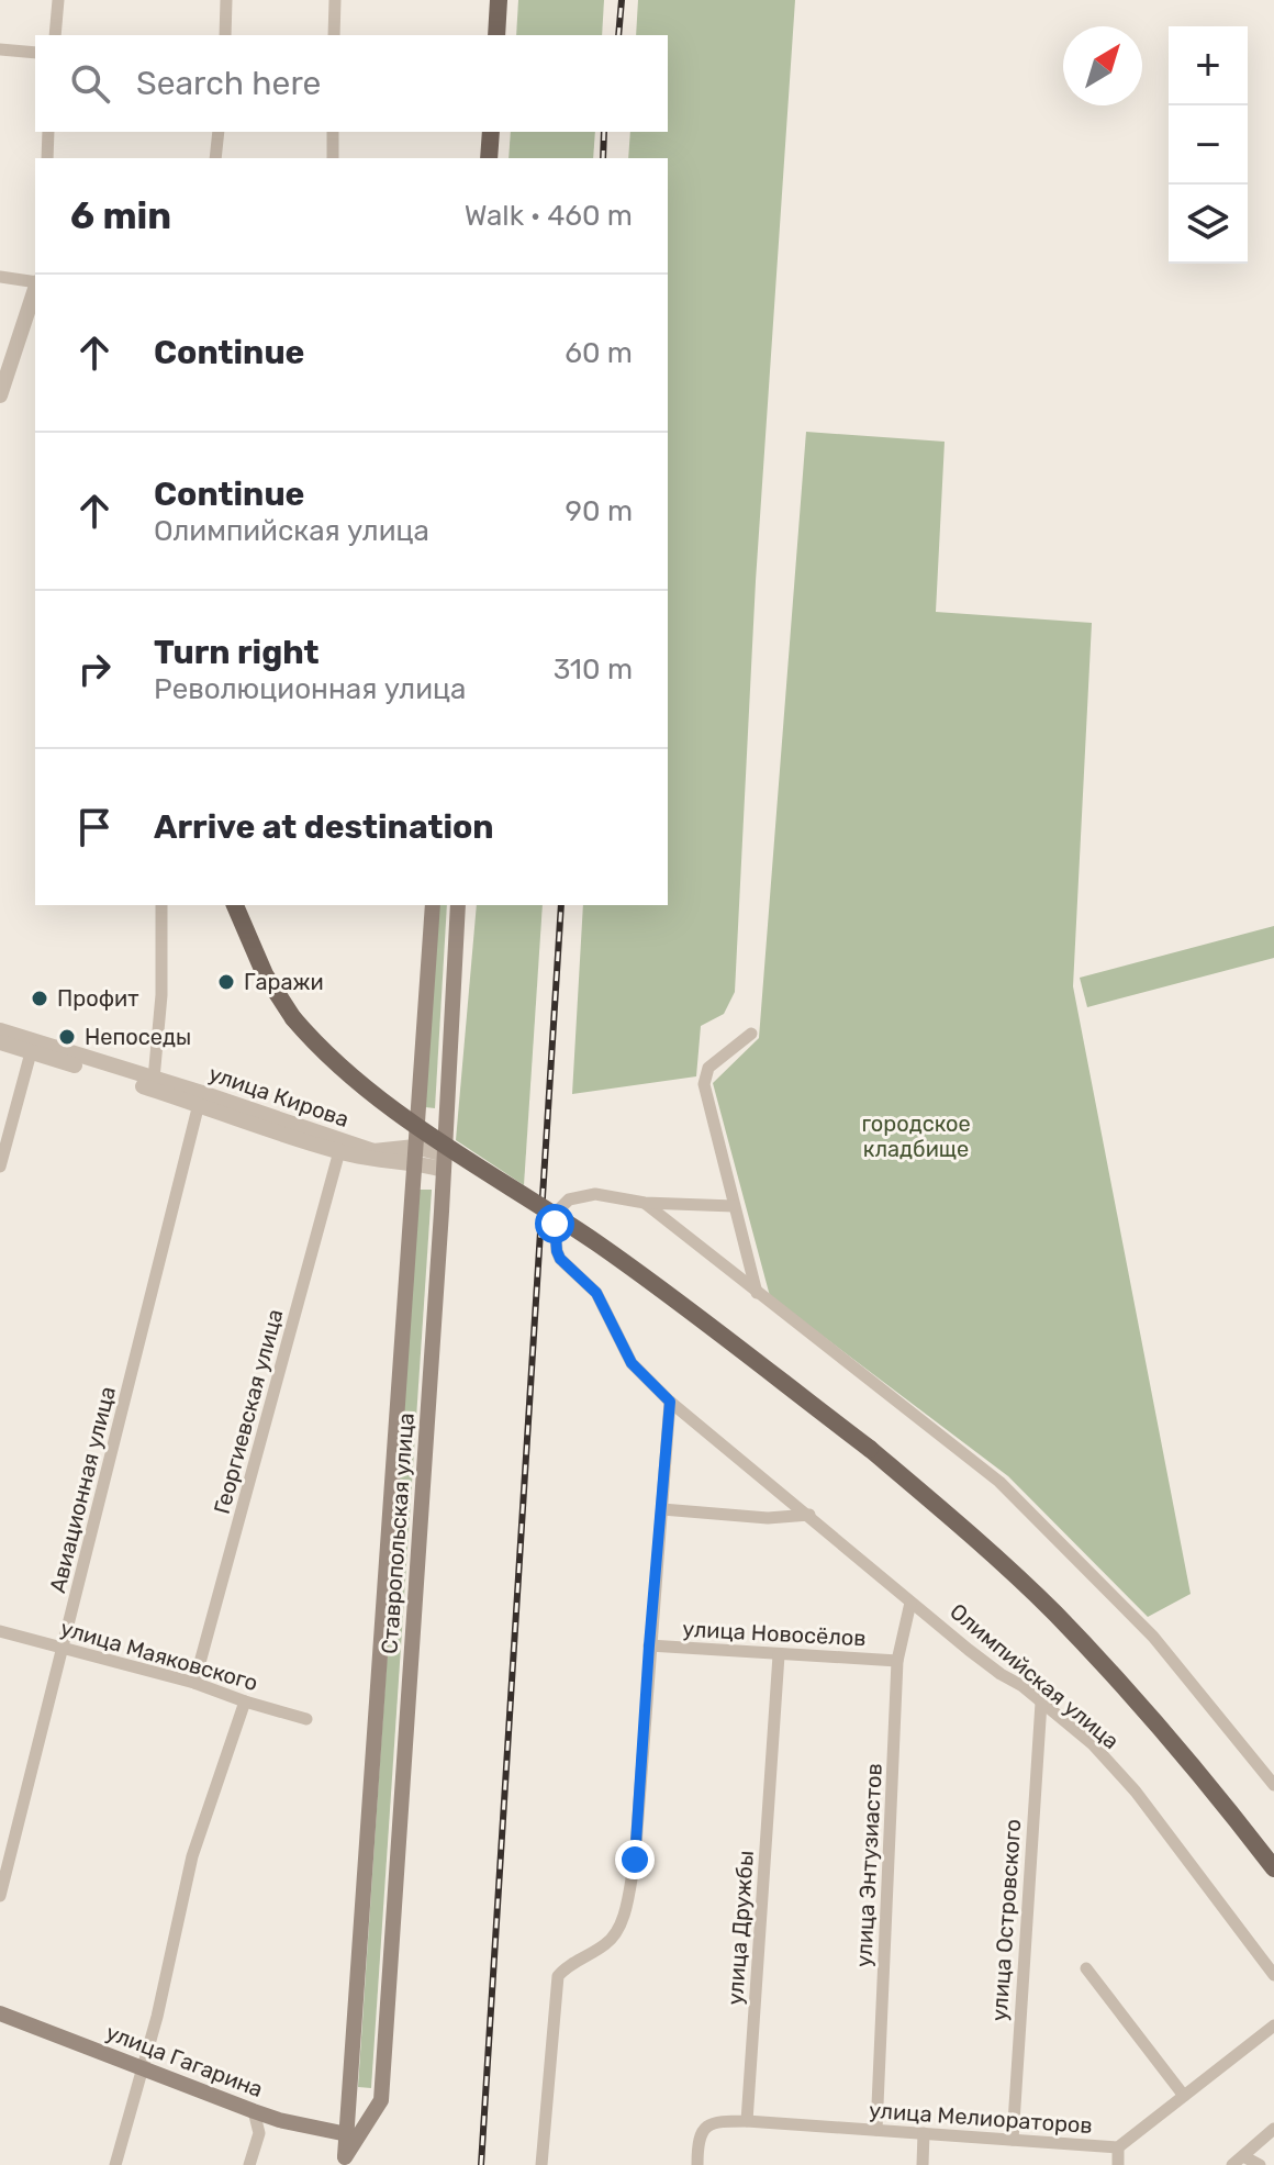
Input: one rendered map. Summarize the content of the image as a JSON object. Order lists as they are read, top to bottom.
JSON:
{
  "streets": {
    "main road": ["Ставропольская улица", "улица Гагарина"],
    "street": [
      "улица Кирова",
      "Георгиевская улица",
      "Авиационная улица",
      "улица Новосёлов",
      "улица Маяковского",
      "Олимпийская улица",
      "улица Энтузиастов",
      "улица Островского",
      "улица Дружбы",
      "улица Мелиораторов"
    ]
  },
  "crossings": [
    ["улица Кирова", "Георгиевская улица"],
    ["улица Кирова", "Авиационная улица"],
    ["улица Кирова", "Ставропольская улица"],
    ["Георгиевская улица", "улица Маяковского"],
    ["Авиационная улица", "улица Маяковского"],
    ["Ставропольская улица", "улица Гагарина"],
    ["улица Новосёлов", "улица Энтузиастов"],
    ["улица Новосёлов", "улица Дружбы"],
    ["Олимпийская улица", "улица Энтузиастов"],
    ["Олимпийская улица", "улица Островского"],
    ["улица Энтузиастов", "улица Мелиораторов"],
    ["улица Островского", "улица Мелиораторов"],
    ["улица Дружбы", "улица Мелиораторов"]
  ],
  "parks": ["городское кладбище"],
  "places": ["Гаражи", "Профит", "Непоседы"],
  "north": "top right",
  "page": {
    "map_buttons": ["+", "−"],
    "search": "Search here",
    "heading": ["6 min", "Walk · 460 m"],
    "list": [
      ["Continue", "60 m"],
      ["Continue", "Олимпийская улица", "90 m"],
      ["Turn right", "Революционная улица", "310 m"],
      "Arrive at destination"
    ]
  }
}
